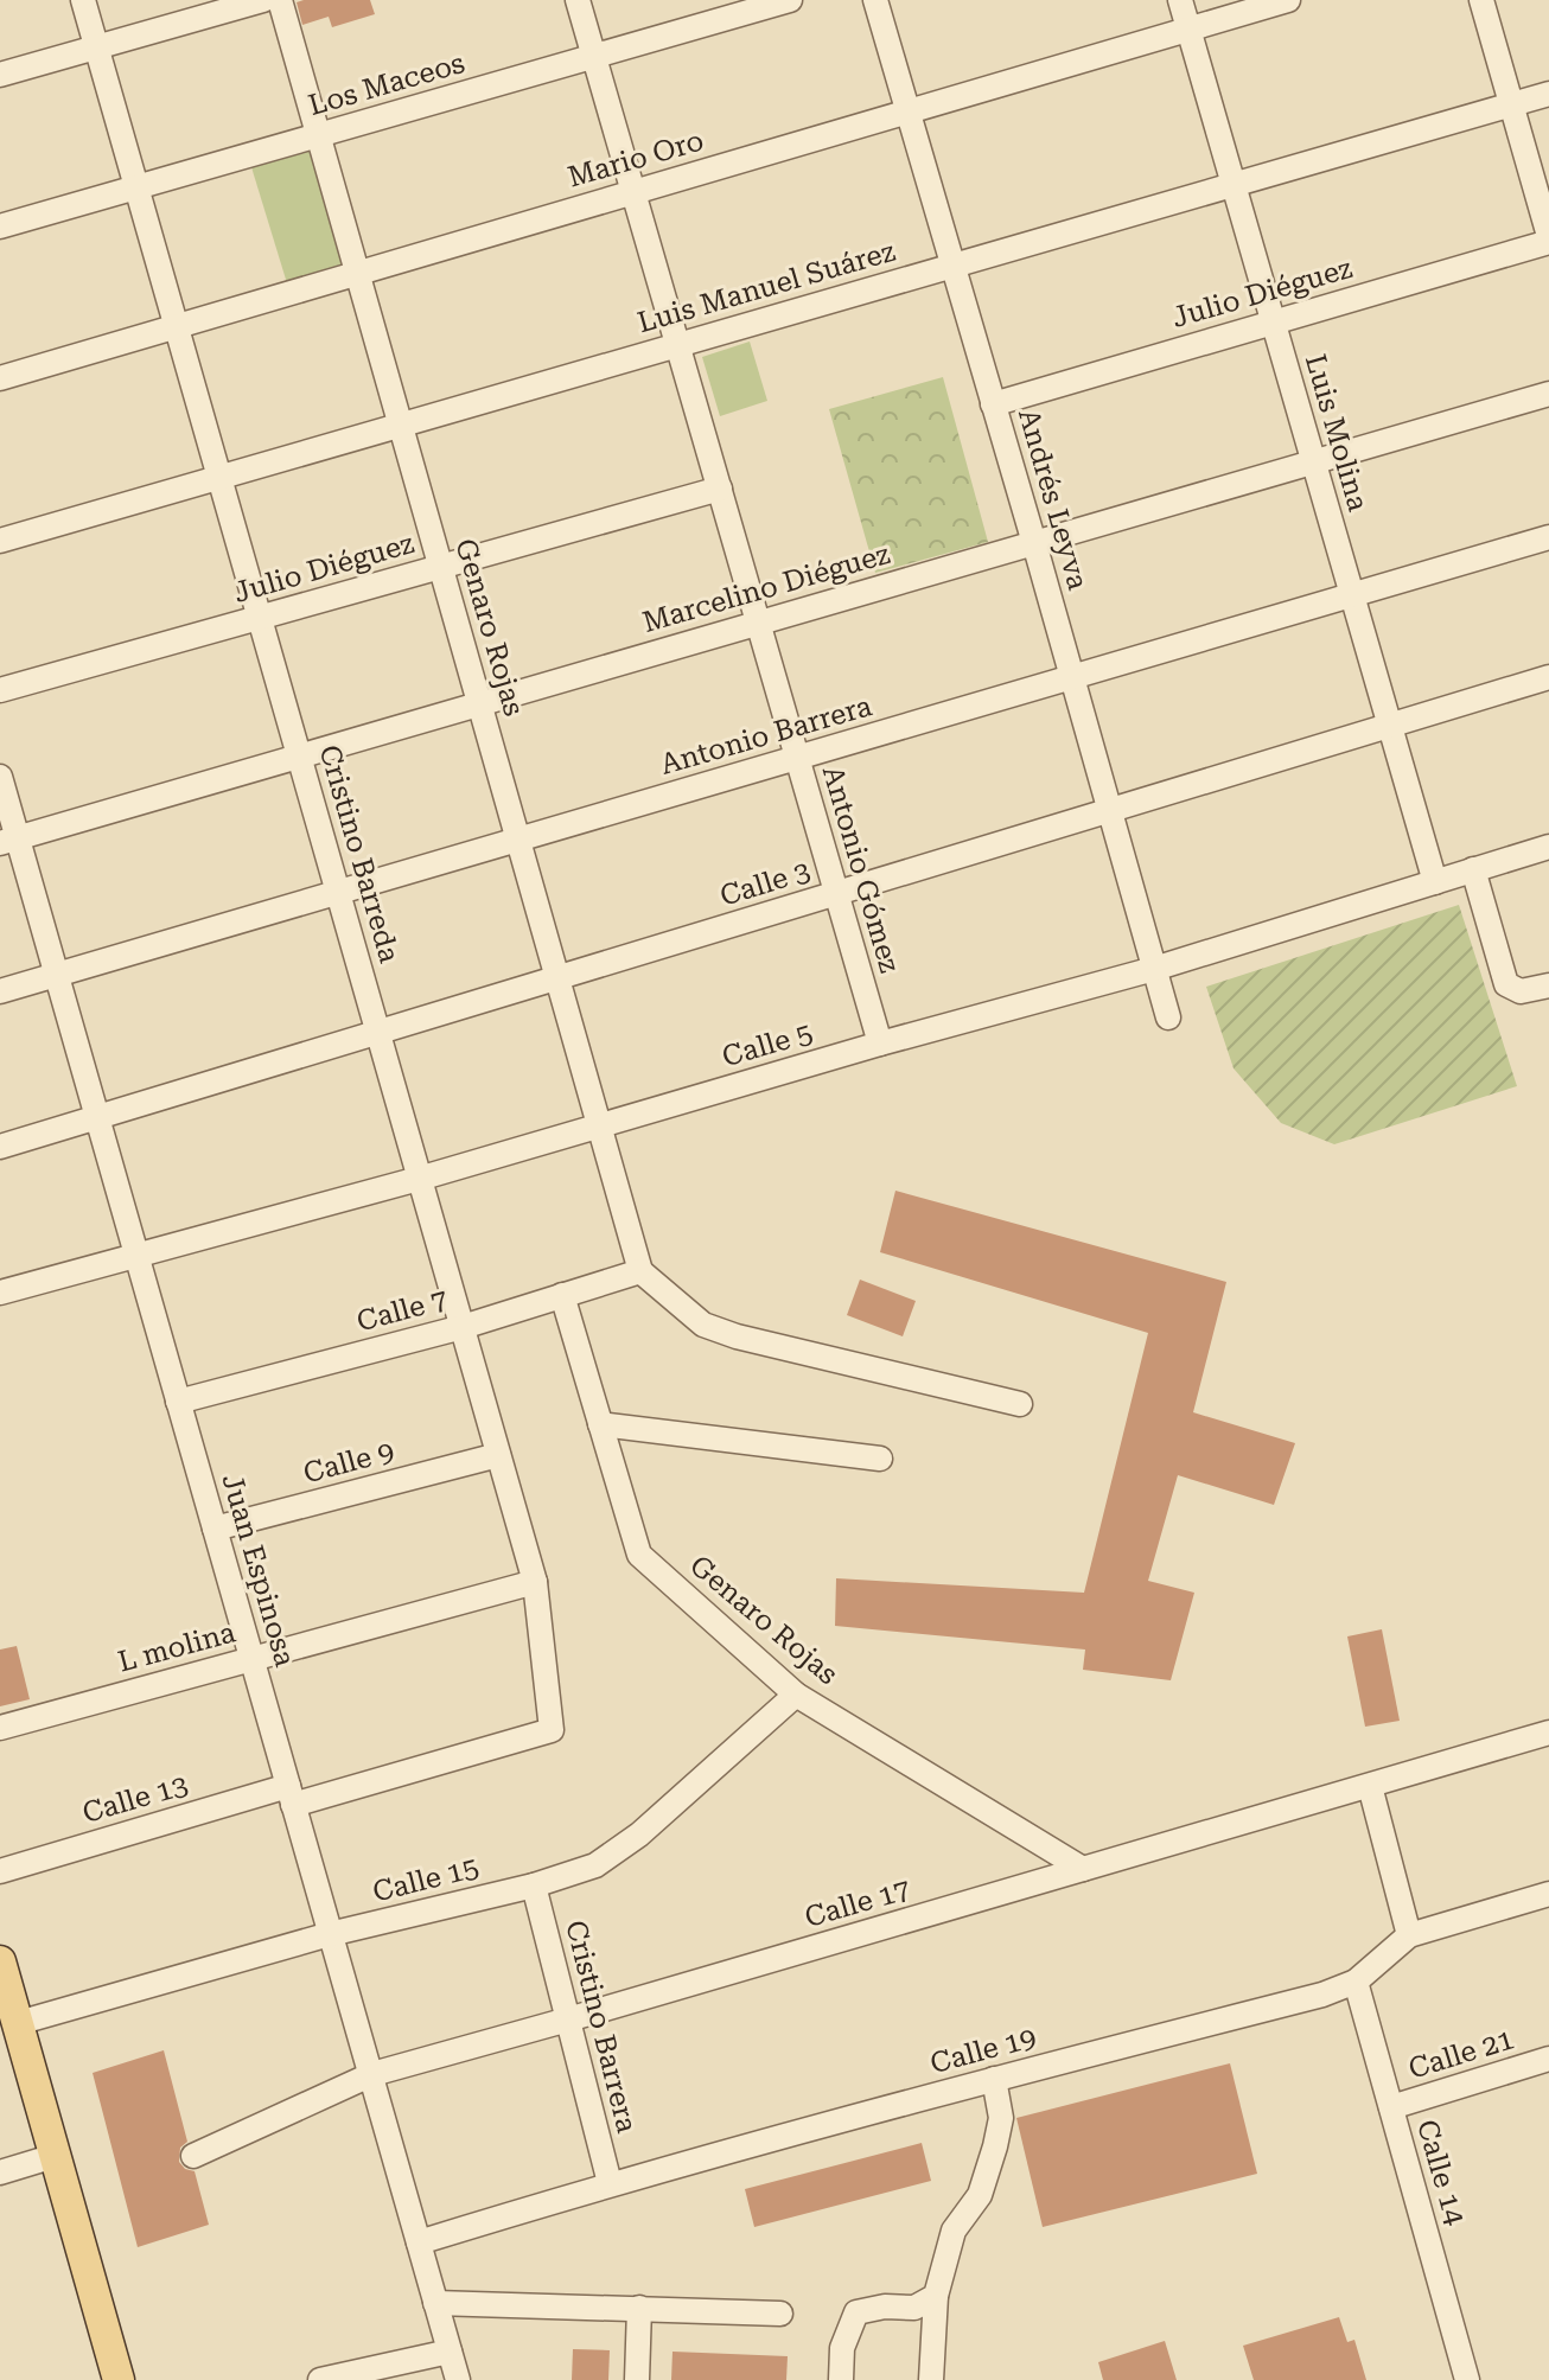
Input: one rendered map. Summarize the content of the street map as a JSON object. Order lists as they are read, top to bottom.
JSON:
{
  "streets": {
    "street": [
      "Los Maceos",
      "Mario Oro",
      "Luis Manuel Suárez",
      "Julio Diéguez",
      "Luis Molina",
      "Andrés Leyva",
      "Marcelino Diéguez",
      "Genaro Rojas",
      "Antonio Barrera",
      "Cristino Barreda",
      "Antonio Gómez",
      "Calle 3",
      "Calle 5",
      "Calle 7",
      "Calle 9",
      "Juan Espinosa",
      "L molina",
      "Calle 13",
      "Calle 15",
      "Calle 17",
      "Cristino Barrera",
      "Calle 19",
      "Calle 21",
      "Calle 14"
    ]
  },
  "crossings": [
    ["Los Maceos", "Genaro Rojas"],
    ["Los Maceos", "Cristino Barreda"],
    ["Los Maceos", "Antonio Gómez"],
    ["Mario Oro", "Luis Molina"],
    ["Mario Oro", "Andrés Leyva"],
    ["Mario Oro", "Genaro Rojas"],
    ["Mario Oro", "Cristino Barreda"],
    ["Mario Oro", "Antonio Gómez"],
    ["Luis Manuel Suárez", "Luis Molina"],
    ["Luis Manuel Suárez", "Andrés Leyva"],
    ["Luis Manuel Suárez", "Genaro Rojas"],
    ["Luis Manuel Suárez", "Cristino Barreda"],
    ["Luis Manuel Suárez", "Antonio Gómez"],
    ["Julio Diéguez", "Luis Molina"],
    ["Julio Diéguez", "Andrés Leyva"],
    ["Julio Diéguez", "Genaro Rojas"],
    ["Julio Diéguez", "Cristino Barreda"],
    ["Julio Diéguez", "Antonio Gómez"],
    ["Luis Molina", "Marcelino Diéguez"],
    ["Luis Molina", "Antonio Barrera"],
    ["Luis Molina", "Calle 3"],
    ["Luis Molina", "Calle 5"],
    ["Andrés Leyva", "Marcelino Diéguez"],
    ["Andrés Leyva", "Antonio Barrera"],
    ["Andrés Leyva", "Calle 3"],
    ["Andrés Leyva", "Calle 5"],
    ["Marcelino Diéguez", "Genaro Rojas"],
    ["Marcelino Diéguez", "Cristino Barreda"],
    ["Marcelino Diéguez", "Antonio Gómez"],
    ["Marcelino Diéguez", "Juan Espinosa"],
    ["Genaro Rojas", "Antonio Barrera"],
    ["Genaro Rojas", "Calle 3"],
    ["Genaro Rojas", "Calle 5"],
    ["Genaro Rojas", "Calle 7"],
    ["Genaro Rojas", "Calle 15"],
    ["Genaro Rojas", "Calle 17"],
    ["Antonio Barrera", "Cristino Barreda"],
    ["Antonio Barrera", "Antonio Gómez"],
    ["Antonio Barrera", "Juan Espinosa"],
    ["Cristino Barreda", "Calle 3"],
    ["Cristino Barreda", "Calle 5"],
    ["Cristino Barreda", "Calle 7"],
    ["Cristino Barreda", "Calle 9"],
    ["Cristino Barreda", "L molina"],
    ["Cristino Barreda", "Calle 13"],
    ["Antonio Gómez", "Calle 3"],
    ["Antonio Gómez", "Calle 5"],
    ["Calle 3", "Juan Espinosa"],
    ["Calle 5", "Juan Espinosa"],
    ["Calle 7", "Juan Espinosa"],
    ["Calle 9", "Juan Espinosa"],
    ["Juan Espinosa", "L molina"],
    ["Juan Espinosa", "Calle 13"],
    ["Juan Espinosa", "Calle 15"],
    ["Juan Espinosa", "Calle 17"],
    ["Juan Espinosa", "Calle 19"],
    ["Calle 15", "Cristino Barrera"],
    ["Calle 17", "Cristino Barrera"],
    ["Cristino Barrera", "Calle 19"],
    ["Calle 19", "Calle 14"],
    ["Calle 21", "Calle 14"]
  ]
}
